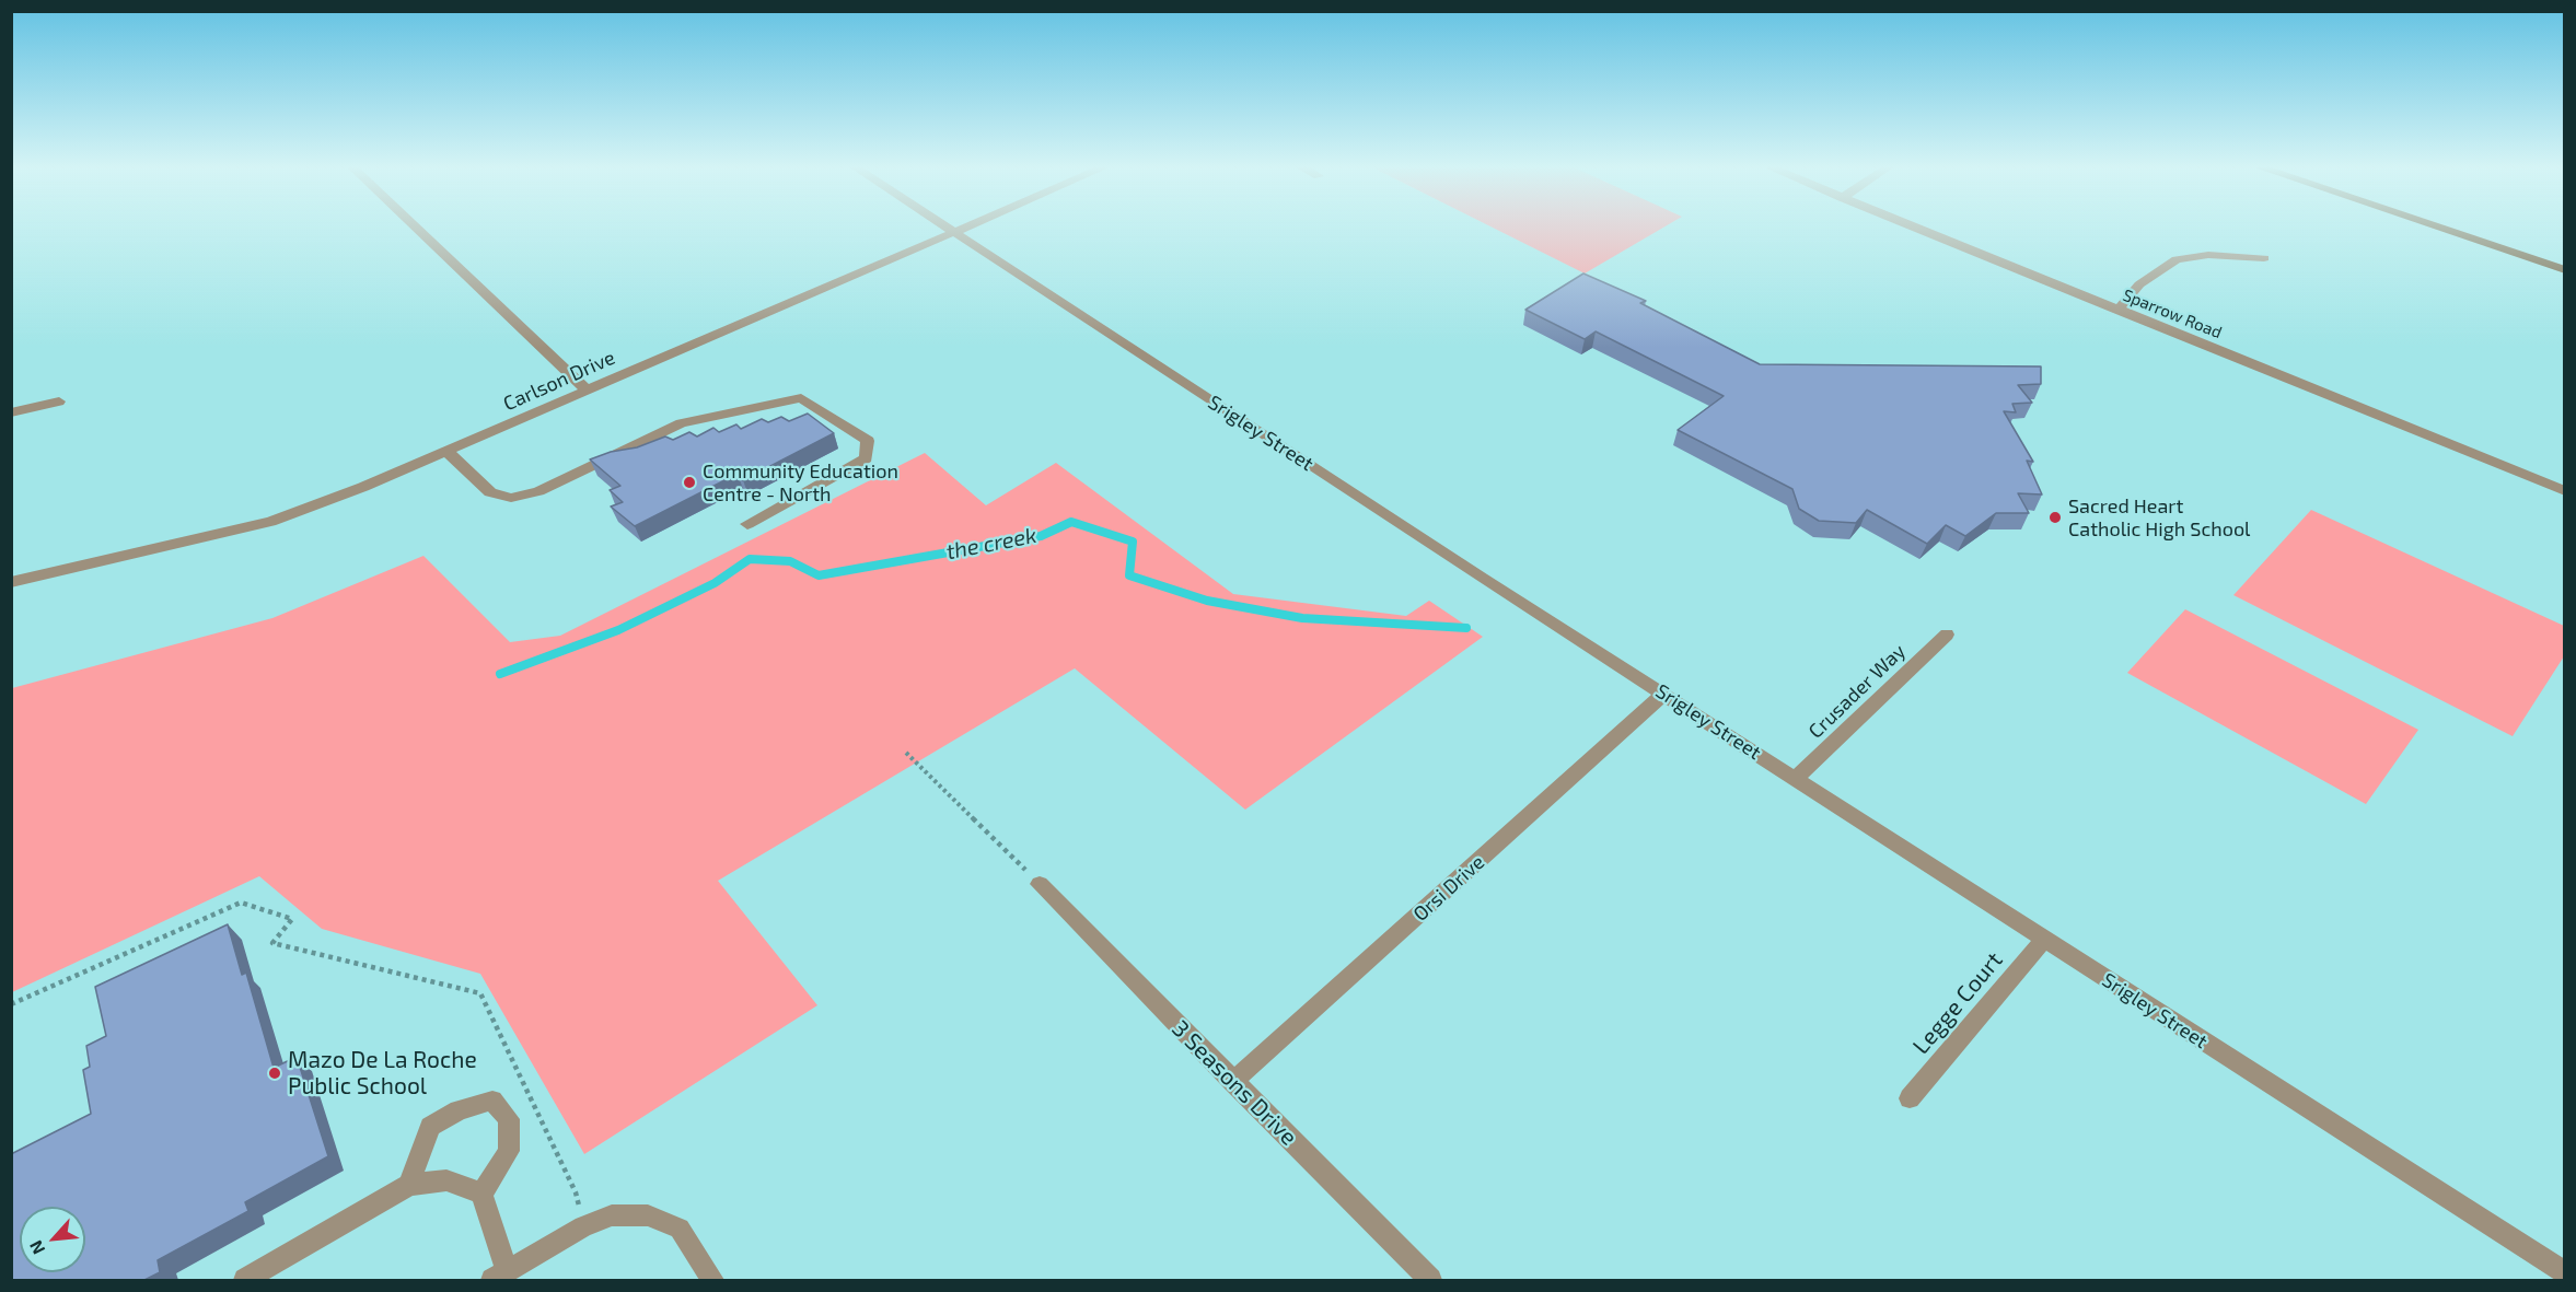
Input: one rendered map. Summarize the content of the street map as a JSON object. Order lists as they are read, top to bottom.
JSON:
{
  "streets": {
    "street": [
      "Sparrow Road",
      "Carlson Drive",
      "Srigley Street",
      "Crusader Way",
      "Orsi Drive",
      "Legge Court",
      "3 Seasons Drive"
    ]
  },
  "crossings": [
    ["Carlson Drive", "Srigley Street"],
    ["Srigley Street", "Crusader Way"],
    ["Srigley Street", "Orsi Drive"],
    ["Srigley Street", "Legge Court"],
    ["Orsi Drive", "3 Seasons Drive"]
  ],
  "water": ["the creek"],
  "places": ["Community Education Centre - North", "Sacred Heart Catholic High School", "Mazo De La Roche Public School"],
  "north": "bottom left"
}
